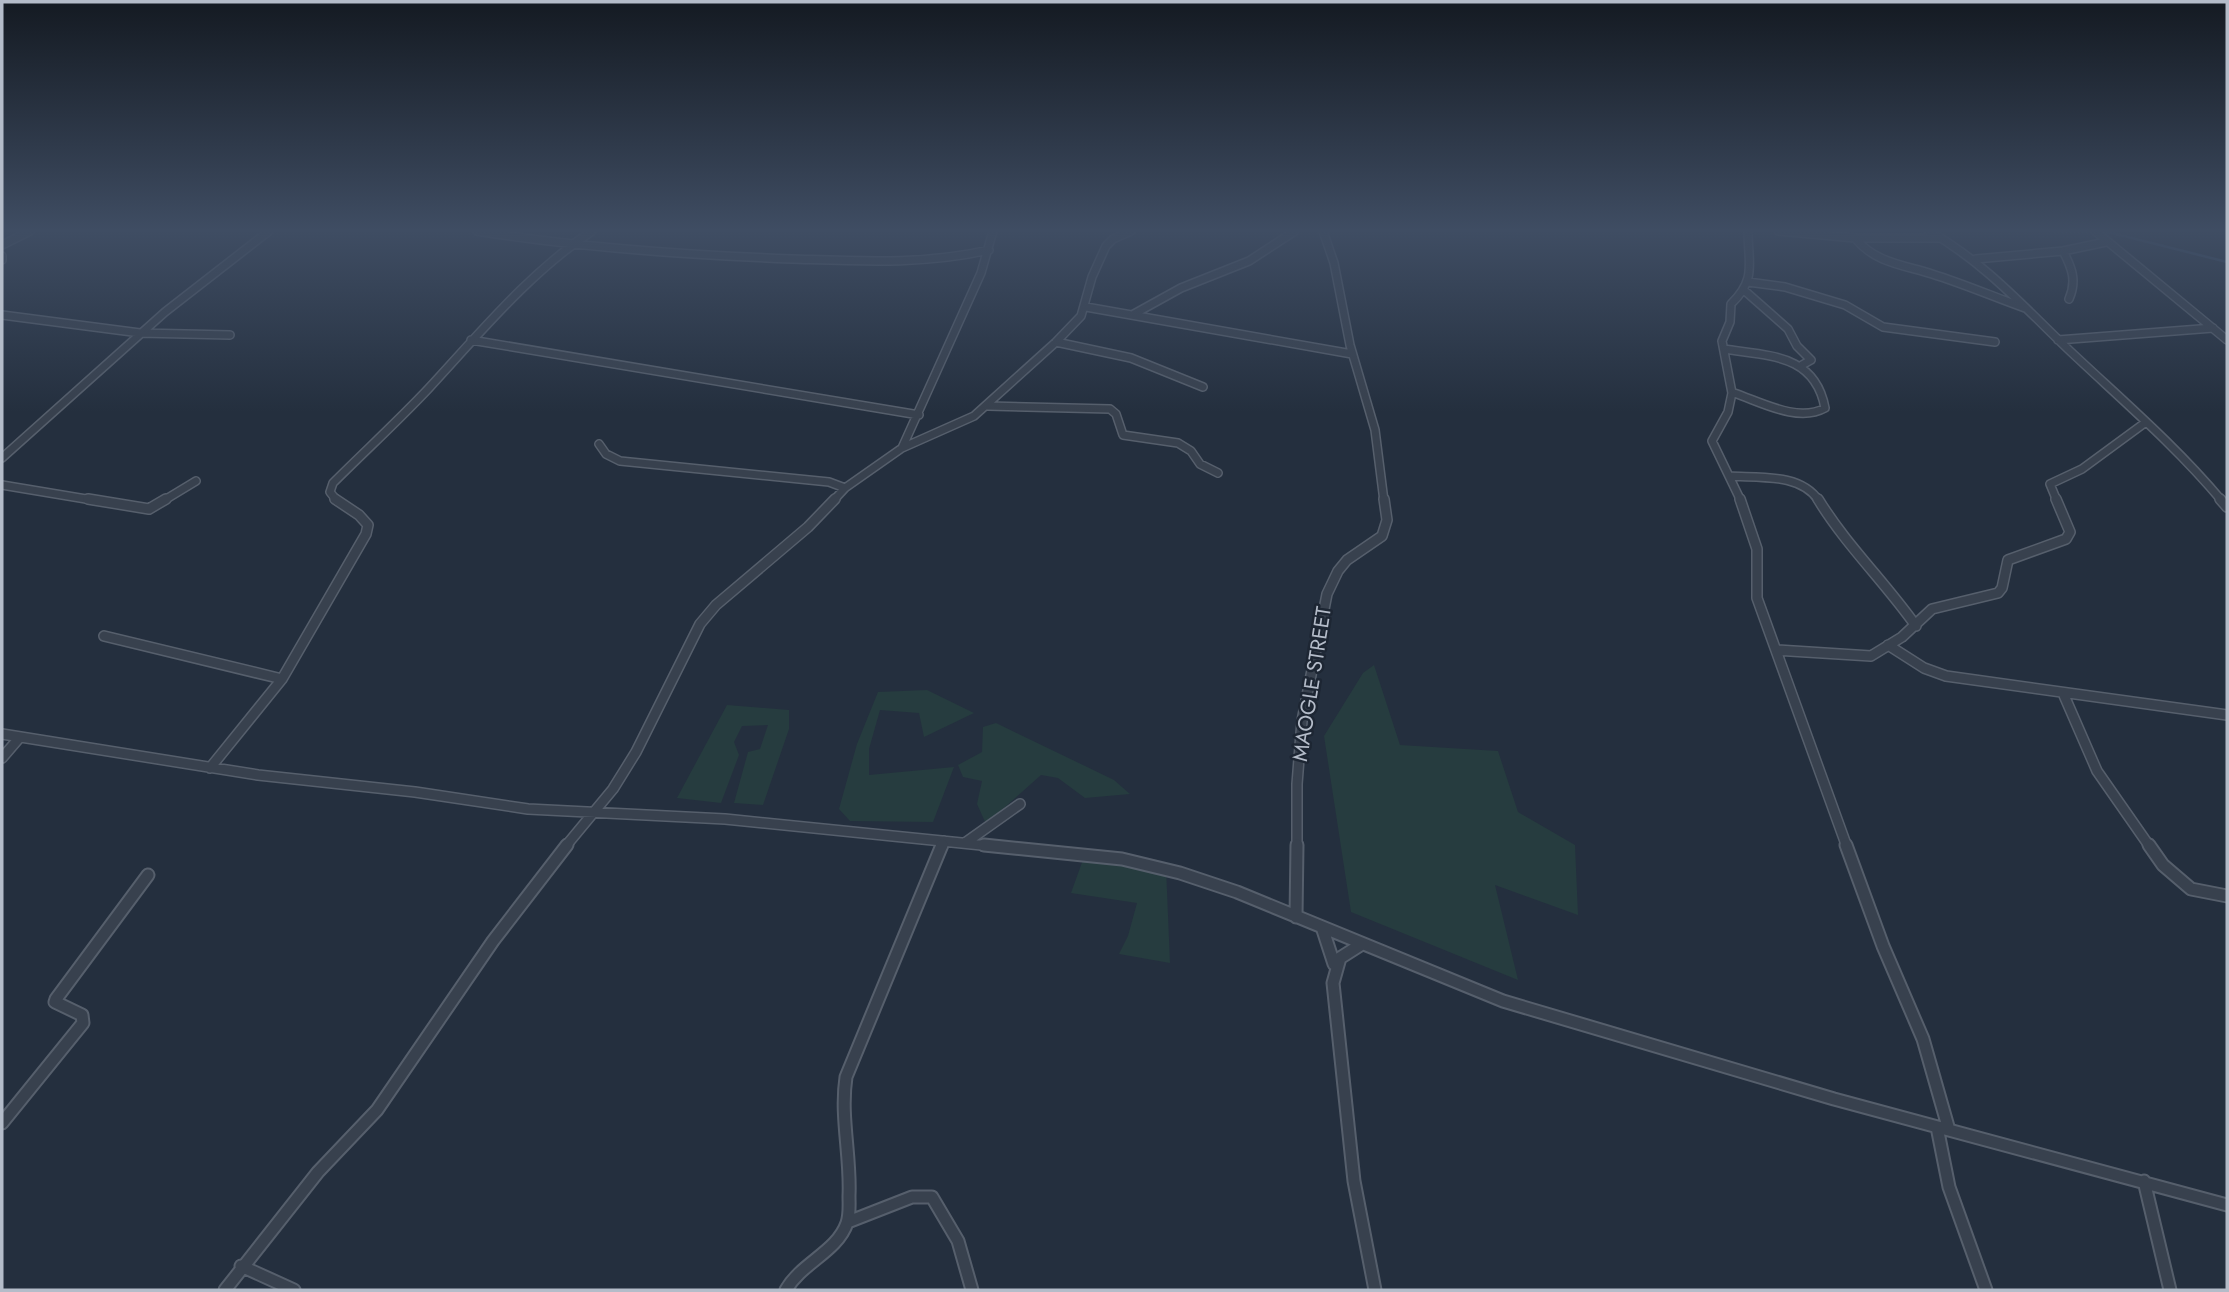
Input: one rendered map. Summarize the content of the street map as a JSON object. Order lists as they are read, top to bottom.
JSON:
{
  "streets": {
    "street": ["MAOGLE STREET"]
  }
}
